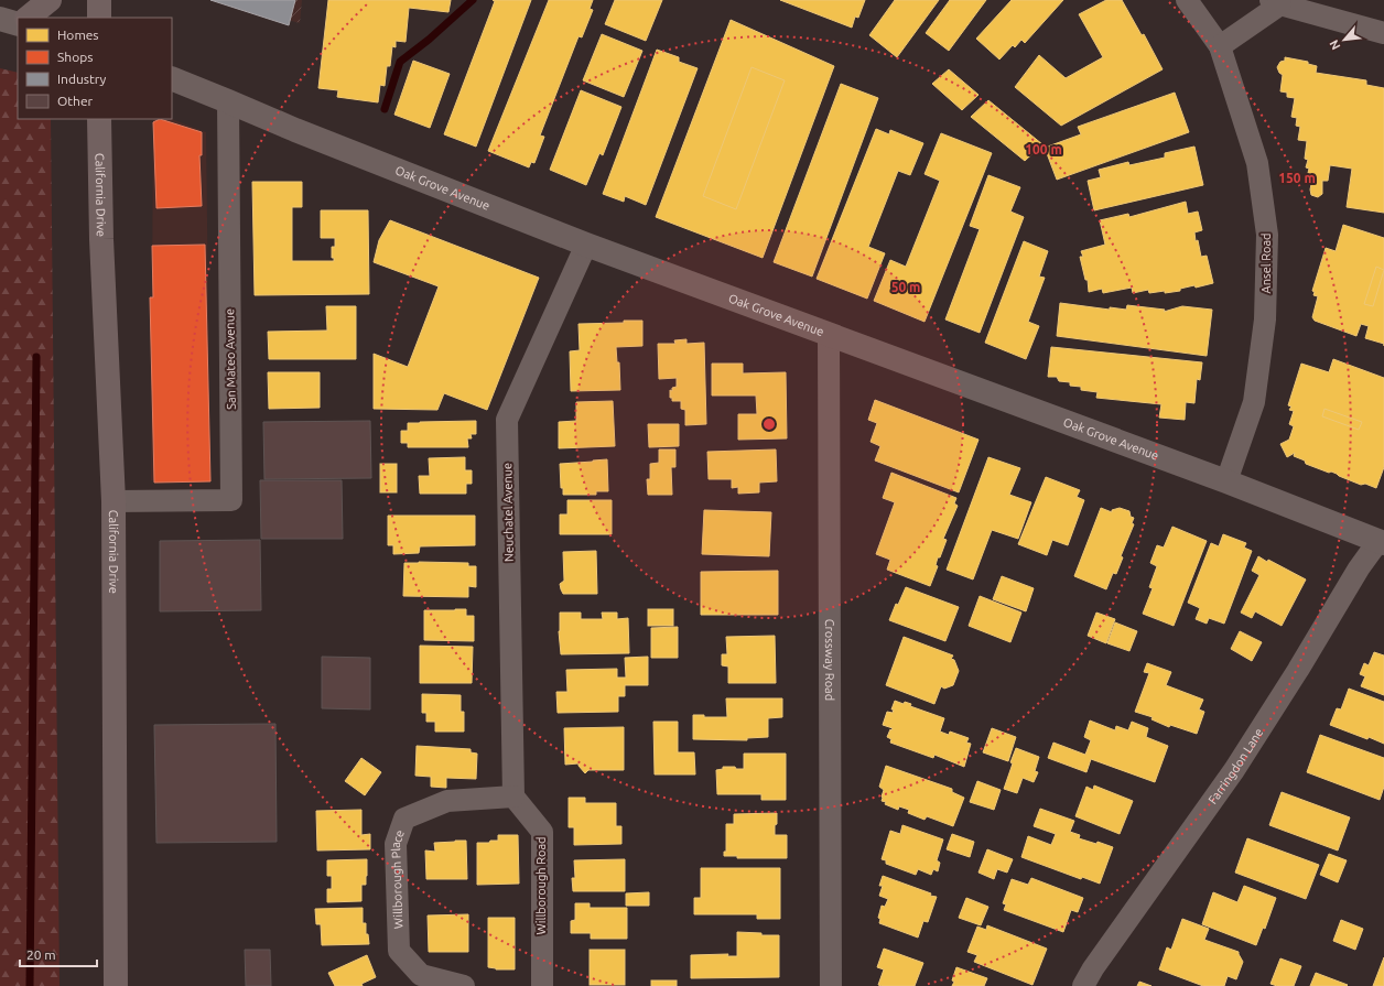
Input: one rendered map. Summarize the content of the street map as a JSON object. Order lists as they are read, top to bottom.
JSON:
{
  "streets": {
    "main road": ["California Drive"],
    "street": [
      "Oak Grove Avenue",
      "Ansel Road",
      "San Mateo Avenue",
      "Neuchatel Avenue",
      "Crossway Road",
      "Farringdon Lane",
      "Willborough Place",
      "Willborough Road"
    ]
  },
  "crossings": [
    ["Oak Grove Avenue", "Ansel Road"],
    ["Oak Grove Avenue", "San Mateo Avenue"],
    ["Oak Grove Avenue", "Neuchatel Avenue"],
    ["Oak Grove Avenue", "Crossway Road"],
    ["Oak Grove Avenue", "Farringdon Lane"],
    ["California Drive", "San Mateo Avenue"],
    ["Neuchatel Avenue", "Willborough Place"],
    ["Neuchatel Avenue", "Willborough Road"],
    ["Willborough Place", "Willborough Road"]
  ],
  "legend": [
    "Homes",
    "Shops",
    "Industry",
    "Other"
  ],
  "scale_bar": "20 m",
  "north": "bottom left",
  "rings": ["100 m", "150 m", "50 m"]
}
